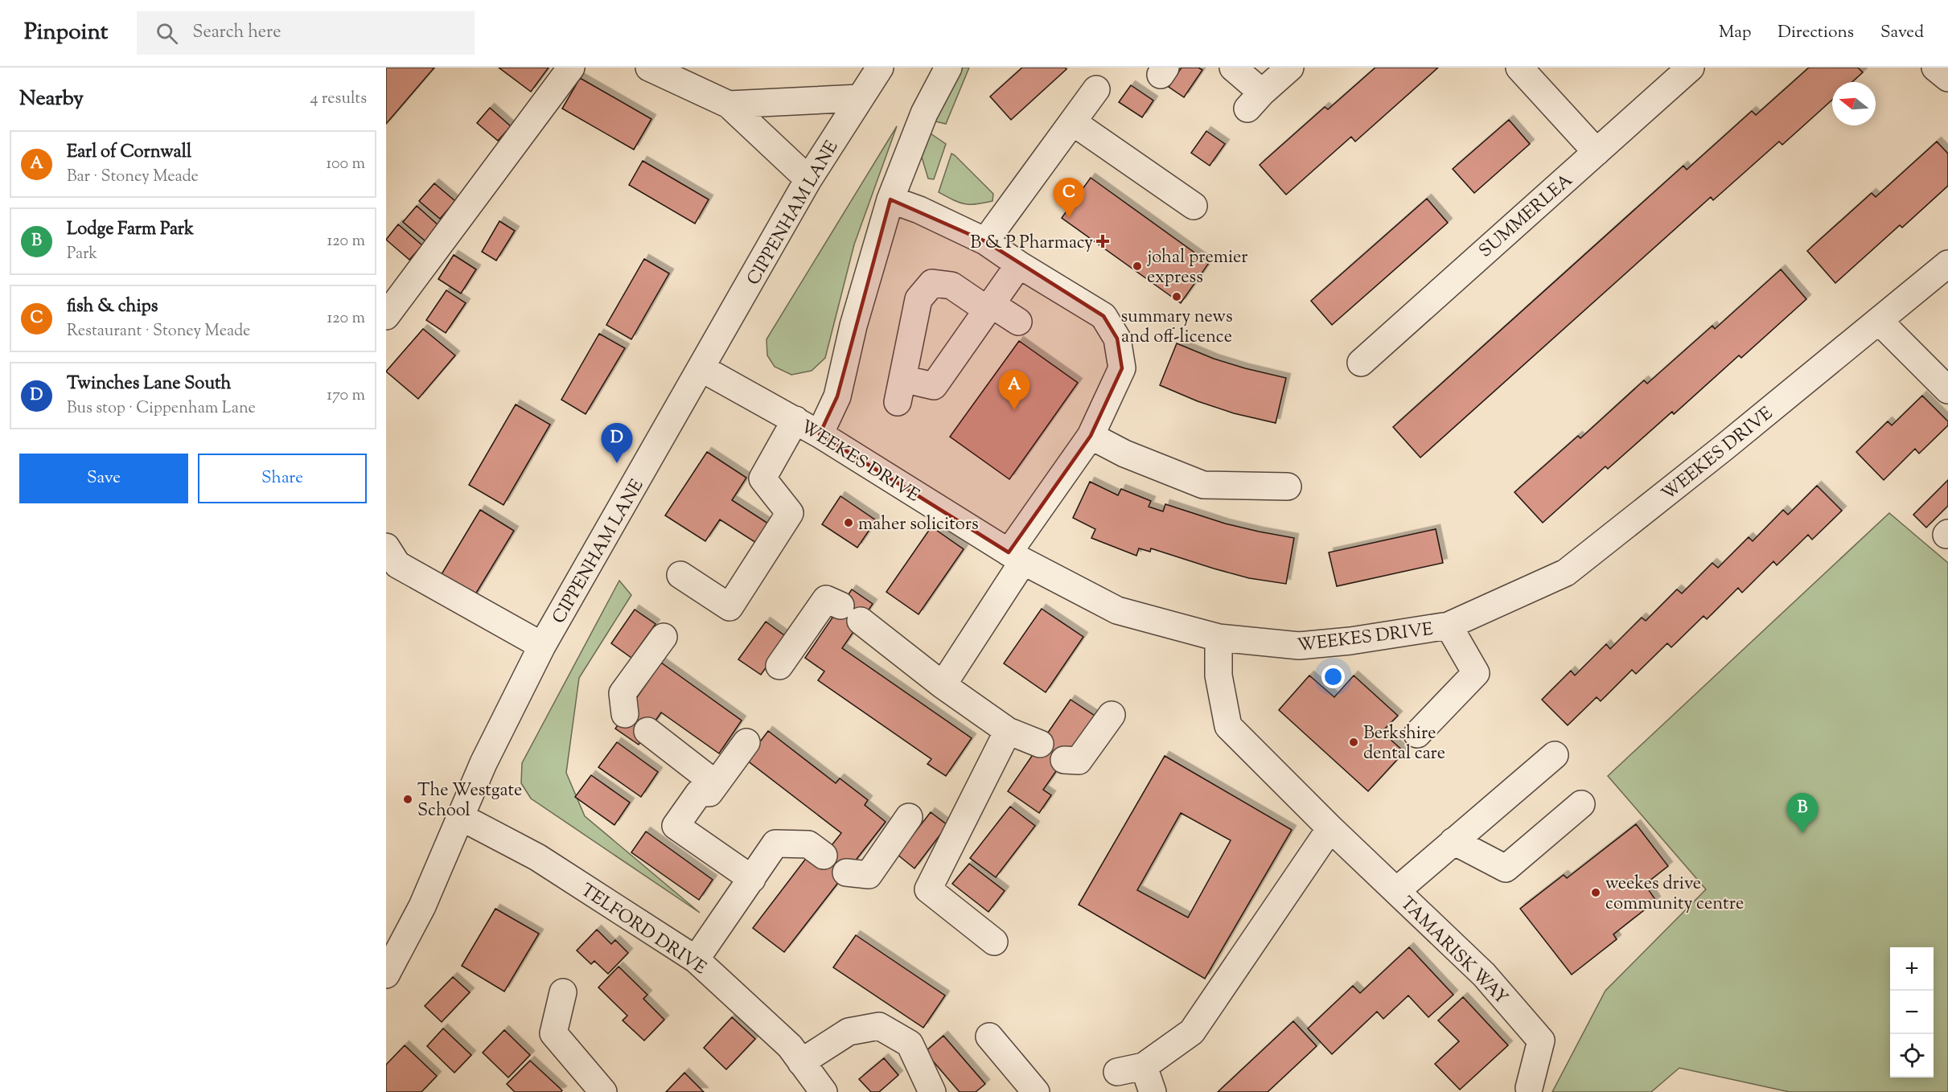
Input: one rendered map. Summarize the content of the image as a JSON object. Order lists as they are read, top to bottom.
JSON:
{
  "streets": {
    "street": [
      "CIPPENHAM LANE",
      "SUMMERLEA",
      "WEEKES DRIVE",
      "TELFORD DRIVE",
      "TAMARISK WAY"
    ]
  },
  "crossings": [
    ["CIPPENHAM LANE", "WEEKES DRIVE"],
    ["CIPPENHAM LANE", "TELFORD DRIVE"],
    ["WEEKES DRIVE", "TAMARISK WAY"]
  ],
  "places": {
    "health": ["B & P Pharmacy"],
    "other": [
      "johal premier express",
      "summary news and off-licence",
      "maher solicitors",
      "Berkshire dental care",
      "The Westgate School",
      "weekes drive community centre"
    ]
  },
  "north": "left",
  "page": {
    "header": "Pinpoint",
    "search": "Search here",
    "nav": ["Map", "Directions", "Saved"],
    "heading": ["Nearby", "4 results"],
    "list": [
      {
        "mark": "A",
        "name": "Earl of Cornwall",
        "note": "Bar · Stoney Meade",
        "value": "100 m"
      },
      {
        "mark": "B",
        "name": "Lodge Farm Park",
        "note": "Park",
        "value": "120 m"
      },
      {
        "mark": "C",
        "name": "fish & chips",
        "note": "Restaurant · Stoney Meade",
        "value": "120 m"
      },
      {
        "mark": "D",
        "name": "Twinches Lane South",
        "note": "Bus stop · Cippenham Lane",
        "value": "170 m"
      }
    ],
    "pins": [
      "C",
      "A",
      "D",
      "B"
    ],
    "buttons": ["Save", "Share"],
    "map_buttons": ["+", "−"]
  }
}
